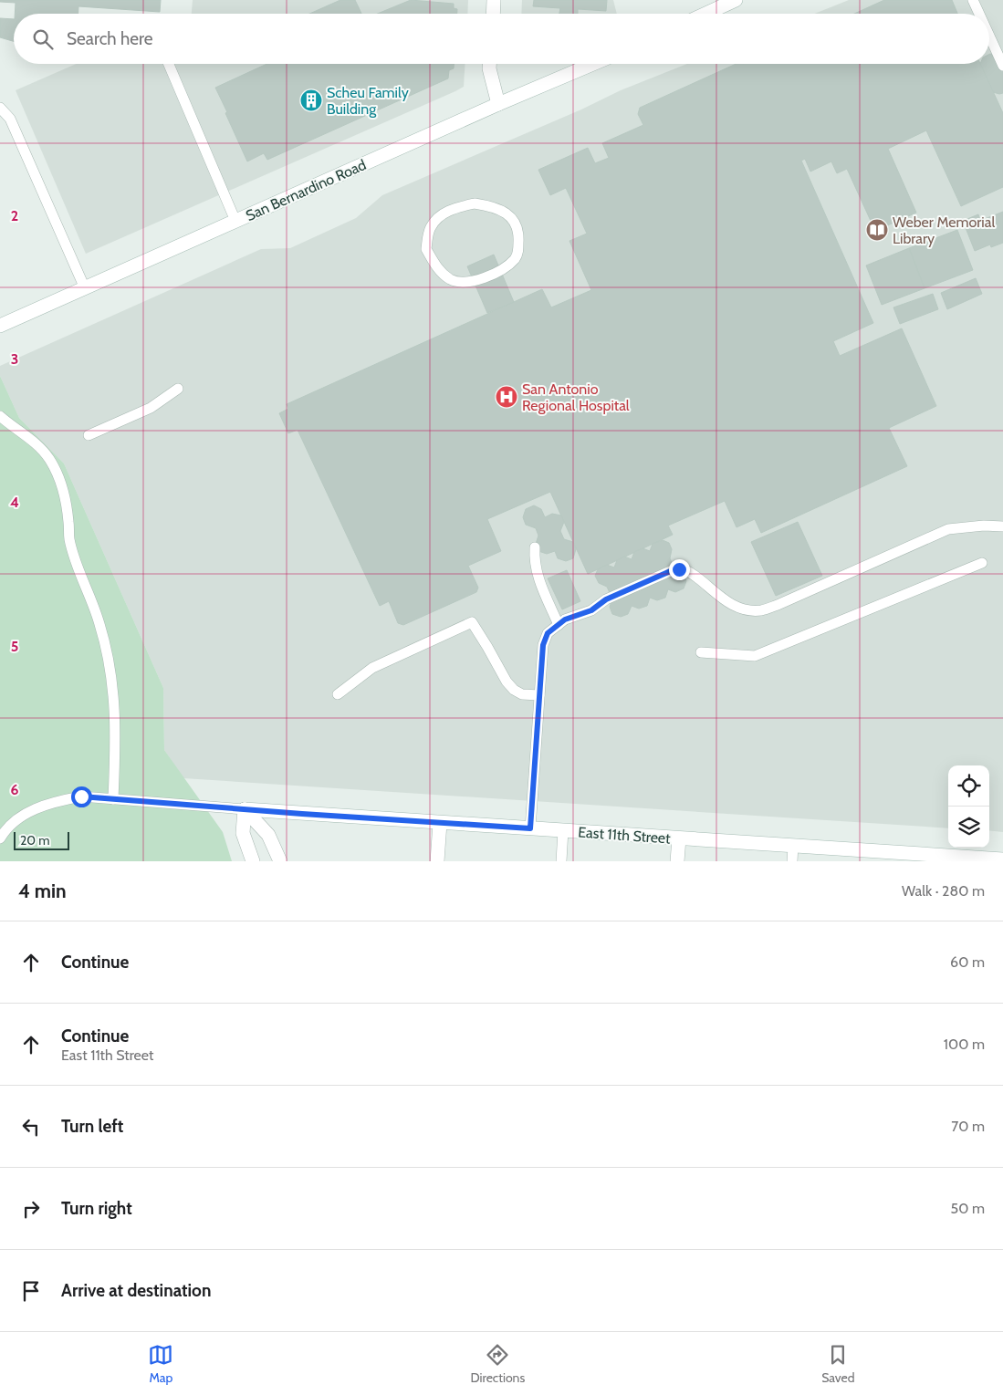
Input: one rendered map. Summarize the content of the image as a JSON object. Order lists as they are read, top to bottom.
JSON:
{
  "streets": {
    "street": ["San Bernardino Road", "East 11th Street"]
  },
  "places": {
    "building": ["Scheu Family Building"],
    "library": ["Weber Memorial Library"],
    "hospital": ["San Antonio Regional Hospital"]
  },
  "scale_bar": "20 m",
  "page": {
    "search": "Search here",
    "scale": "20 m",
    "heading": ["4 min", "Walk · 280 m"],
    "list": [
      ["Continue", "60 m"],
      ["Continue", "East 11th Street", "100 m"],
      ["Turn left", "70 m"],
      ["Turn right", "50 m"],
      "Arrive at destination"
    ],
    "nav": ["Map", "Directions", "Saved"]
  },
  "grid": {
    "rows": [
      "2",
      "3",
      "4",
      "5",
      "6"
    ]
  }
}
